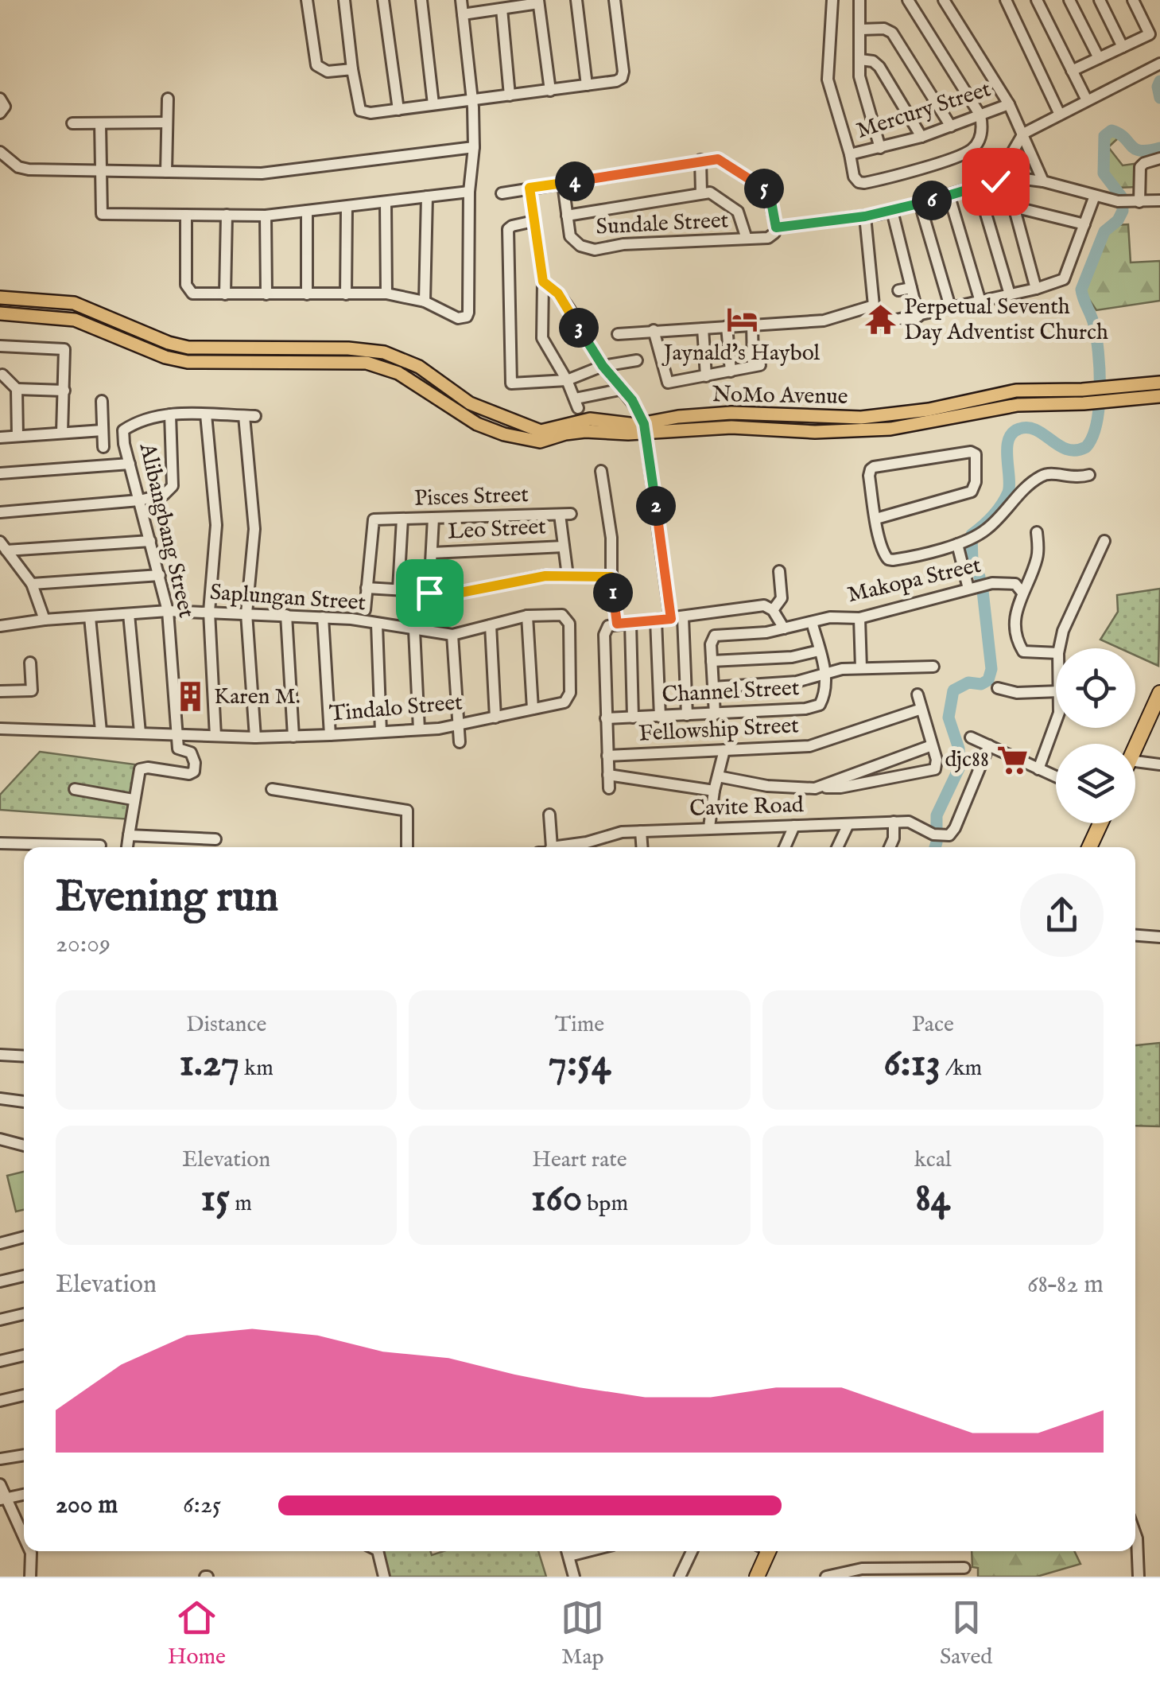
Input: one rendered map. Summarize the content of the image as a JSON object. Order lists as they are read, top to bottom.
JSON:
{
  "streets": {
    "main road": ["NoMo Avenue"],
    "street": [
      "Mercury Street",
      "Sundale Street",
      "Pisces Street",
      "Leo Street",
      "Alibangbang Street",
      "Makopa Street",
      "Saplungan Street",
      "Channel Street",
      "Tindalo Street",
      "Fellowship Street",
      "Cavite Road"
    ]
  },
  "crossings": [
    ["Pisces Street", "Leo Street"],
    ["Alibangbang Street", "Saplungan Street"],
    ["Alibangbang Street", "Tindalo Street"],
    ["Makopa Street", "Channel Street"],
    ["Saplungan Street", "Tindalo Street"]
  ],
  "places": {
    "hotel": ["Jaynald's Haybol"],
    "temple": ["Perpetual Seventh Day Adventist Church"],
    "building": ["Karen M."],
    "supermarket": ["djc88"]
  },
  "page": {
    "pins": [
      "4",
      "5",
      "6",
      "3",
      "2",
      "1"
    ],
    "heading": ["Evening run", "20:09"],
    "stats": [
      ["Distance", "1.27 km"],
      ["Time", "7:54"],
      ["Pace", "6:13 /km"],
      ["Elevation", "15 m"],
      ["Heart rate", "160 bpm"],
      ["kcal", "84"]
    ],
    "chart": ["Elevation", "68–82 m"],
    "list": [
      {
        "name": "200 m",
        "note": "6:25"
      }
    ],
    "tabs": ["Home", "Map", "Saved"]
  }
}
